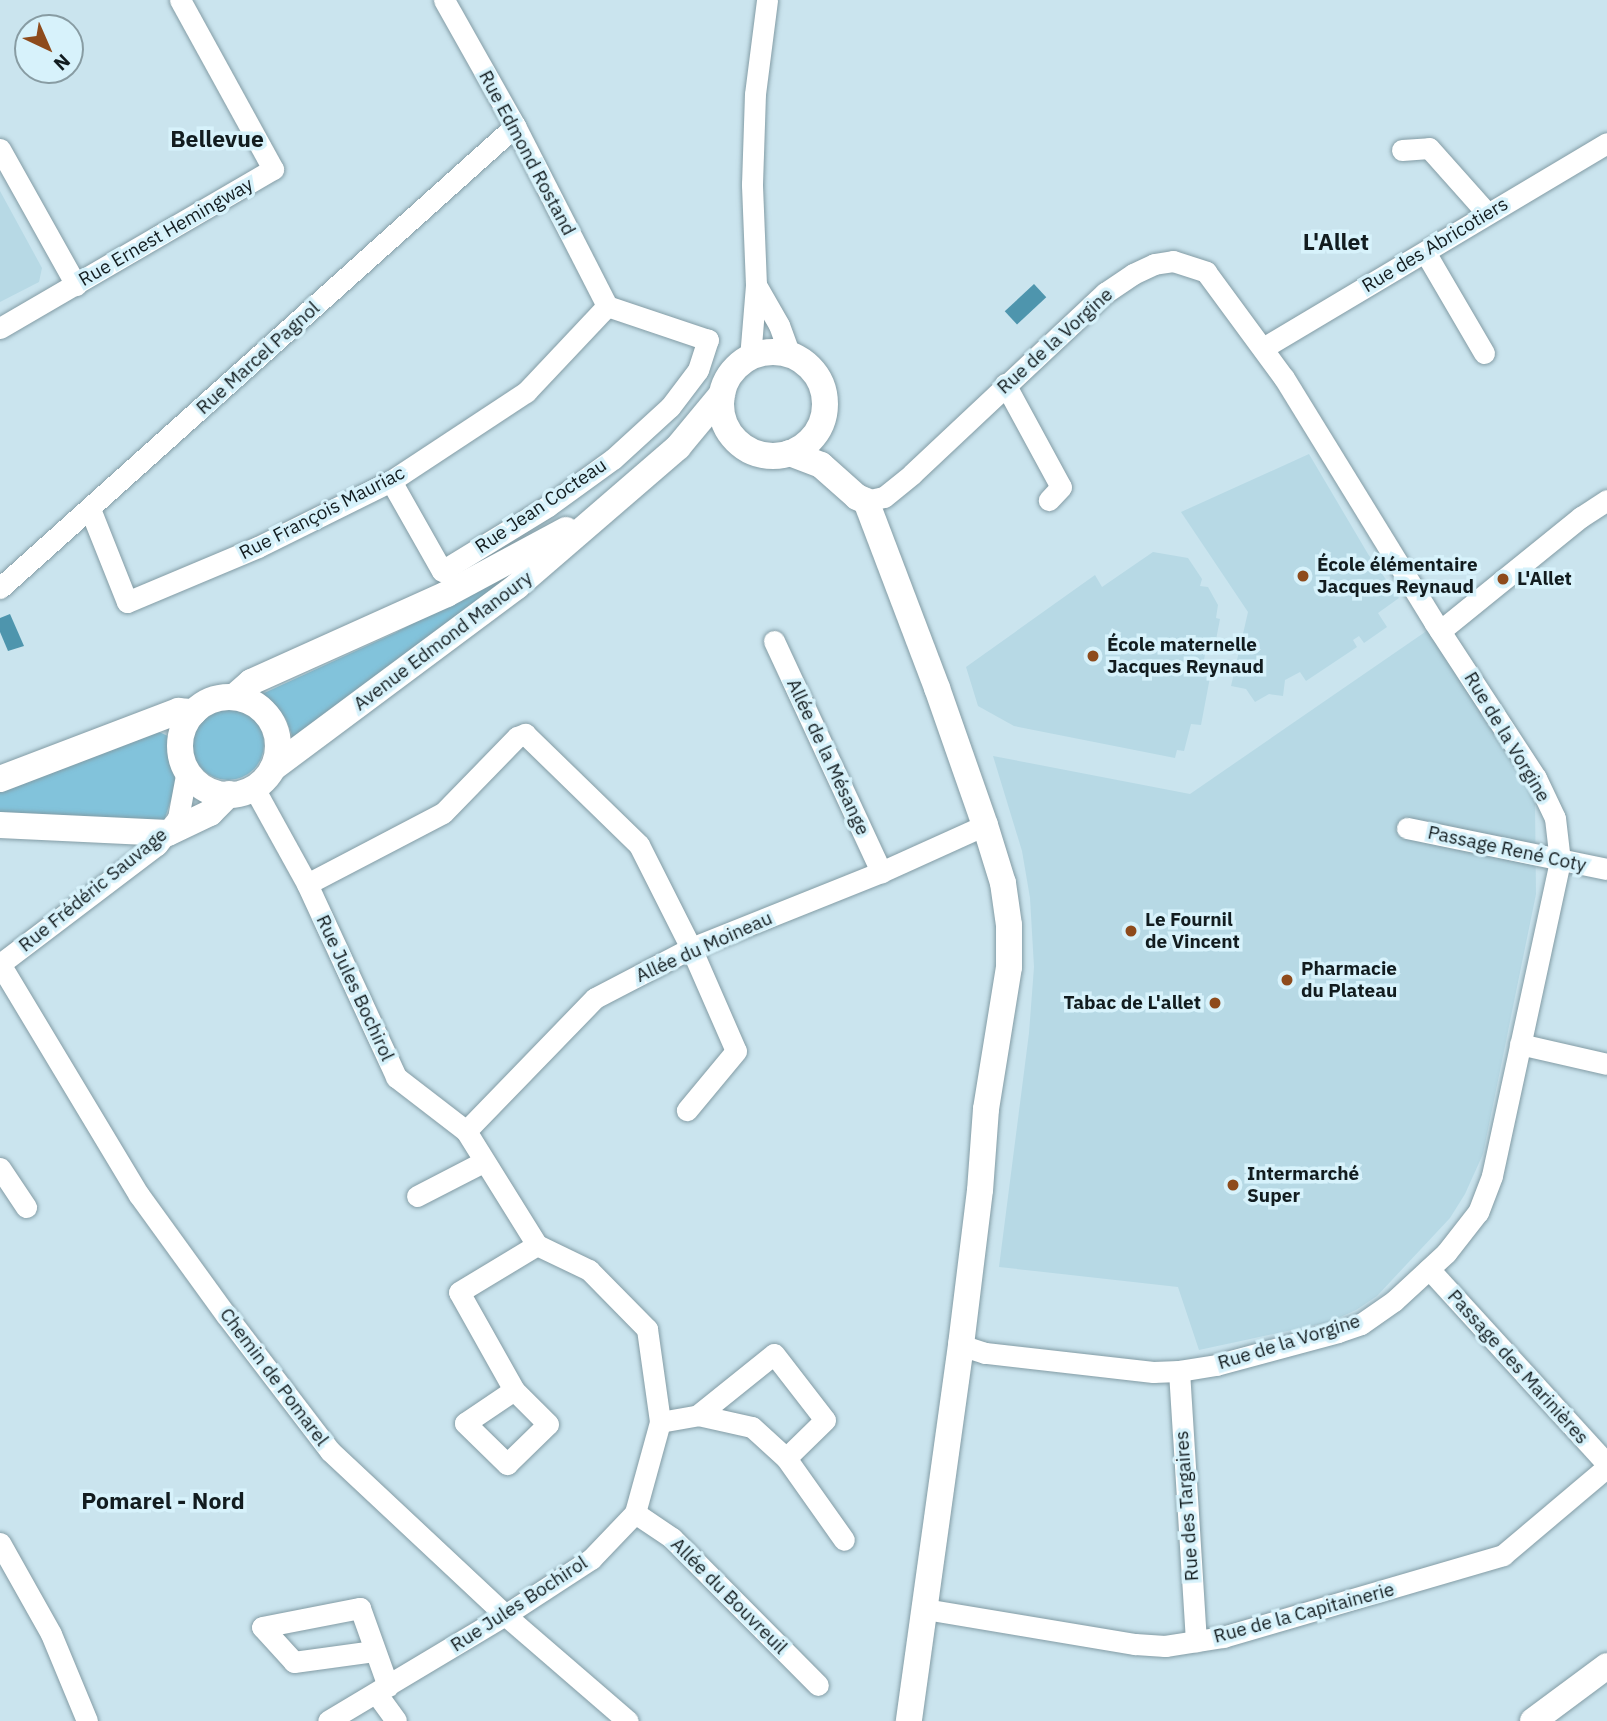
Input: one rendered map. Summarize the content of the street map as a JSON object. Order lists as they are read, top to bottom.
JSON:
{
  "streets": {
    "street": [
      "Rue Edmond Rostand",
      "Rue Ernest Hemingway",
      "Rue des Abricotiers",
      "Rue de la Vorgine",
      "Rue Marcel Pagnol",
      "Rue Jean Cocteau",
      "Rue François Mauriac",
      "Avenue Edmond Manoury",
      "Allée de la Mésange",
      "Passage René Coty",
      "Rue Frédéric Sauvage",
      "Allée du Moineau",
      "Rue Jules Bochirol",
      "Passage des Marinières",
      "Chemin de Pomarel",
      "Rue des Targaires",
      "Allée du Bouvreuil",
      "Rue de la Capitainerie"
    ]
  },
  "crossings": [
    ["Rue Edmond Rostand", "Rue Marcel Pagnol"],
    ["Rue Edmond Rostand", "Rue Jean Cocteau"],
    ["Rue Edmond Rostand", "Rue François Mauriac"],
    ["Rue des Abricotiers", "Rue de la Vorgine"],
    ["Rue de la Vorgine", "Passage René Coty"],
    ["Rue de la Vorgine", "Passage des Marinières"],
    ["Rue de la Vorgine", "Rue des Targaires"],
    ["Rue Marcel Pagnol", "Rue François Mauriac"],
    ["Rue Jean Cocteau", "Rue François Mauriac"],
    ["Avenue Edmond Manoury", "Rue Frédéric Sauvage"],
    ["Avenue Edmond Manoury", "Rue Jules Bochirol"],
    ["Allée de la Mésange", "Allée du Moineau"],
    ["Rue Frédéric Sauvage", "Rue Jules Bochirol"],
    ["Rue Frédéric Sauvage", "Chemin de Pomarel"],
    ["Allée du Moineau", "Rue Jules Bochirol"],
    ["Rue Jules Bochirol", "Chemin de Pomarel"],
    ["Rue Jules Bochirol", "Allée du Bouvreuil"],
    ["Passage des Marinières", "Rue de la Capitainerie"],
    ["Rue des Targaires", "Rue de la Capitainerie"]
  ],
  "districts": ["Bellevue", "L'Allet", "Pomarel - Nord"],
  "places": [
    "École élémentaire Jacques Reynaud",
    "L'Allet",
    "École maternelle Jacques Reynaud",
    "Le Fournil de Vincent",
    "Pharmacie du Plateau",
    "Tabac de L'allet",
    "Intermarché Super"
  ],
  "north": "bottom right"
}
